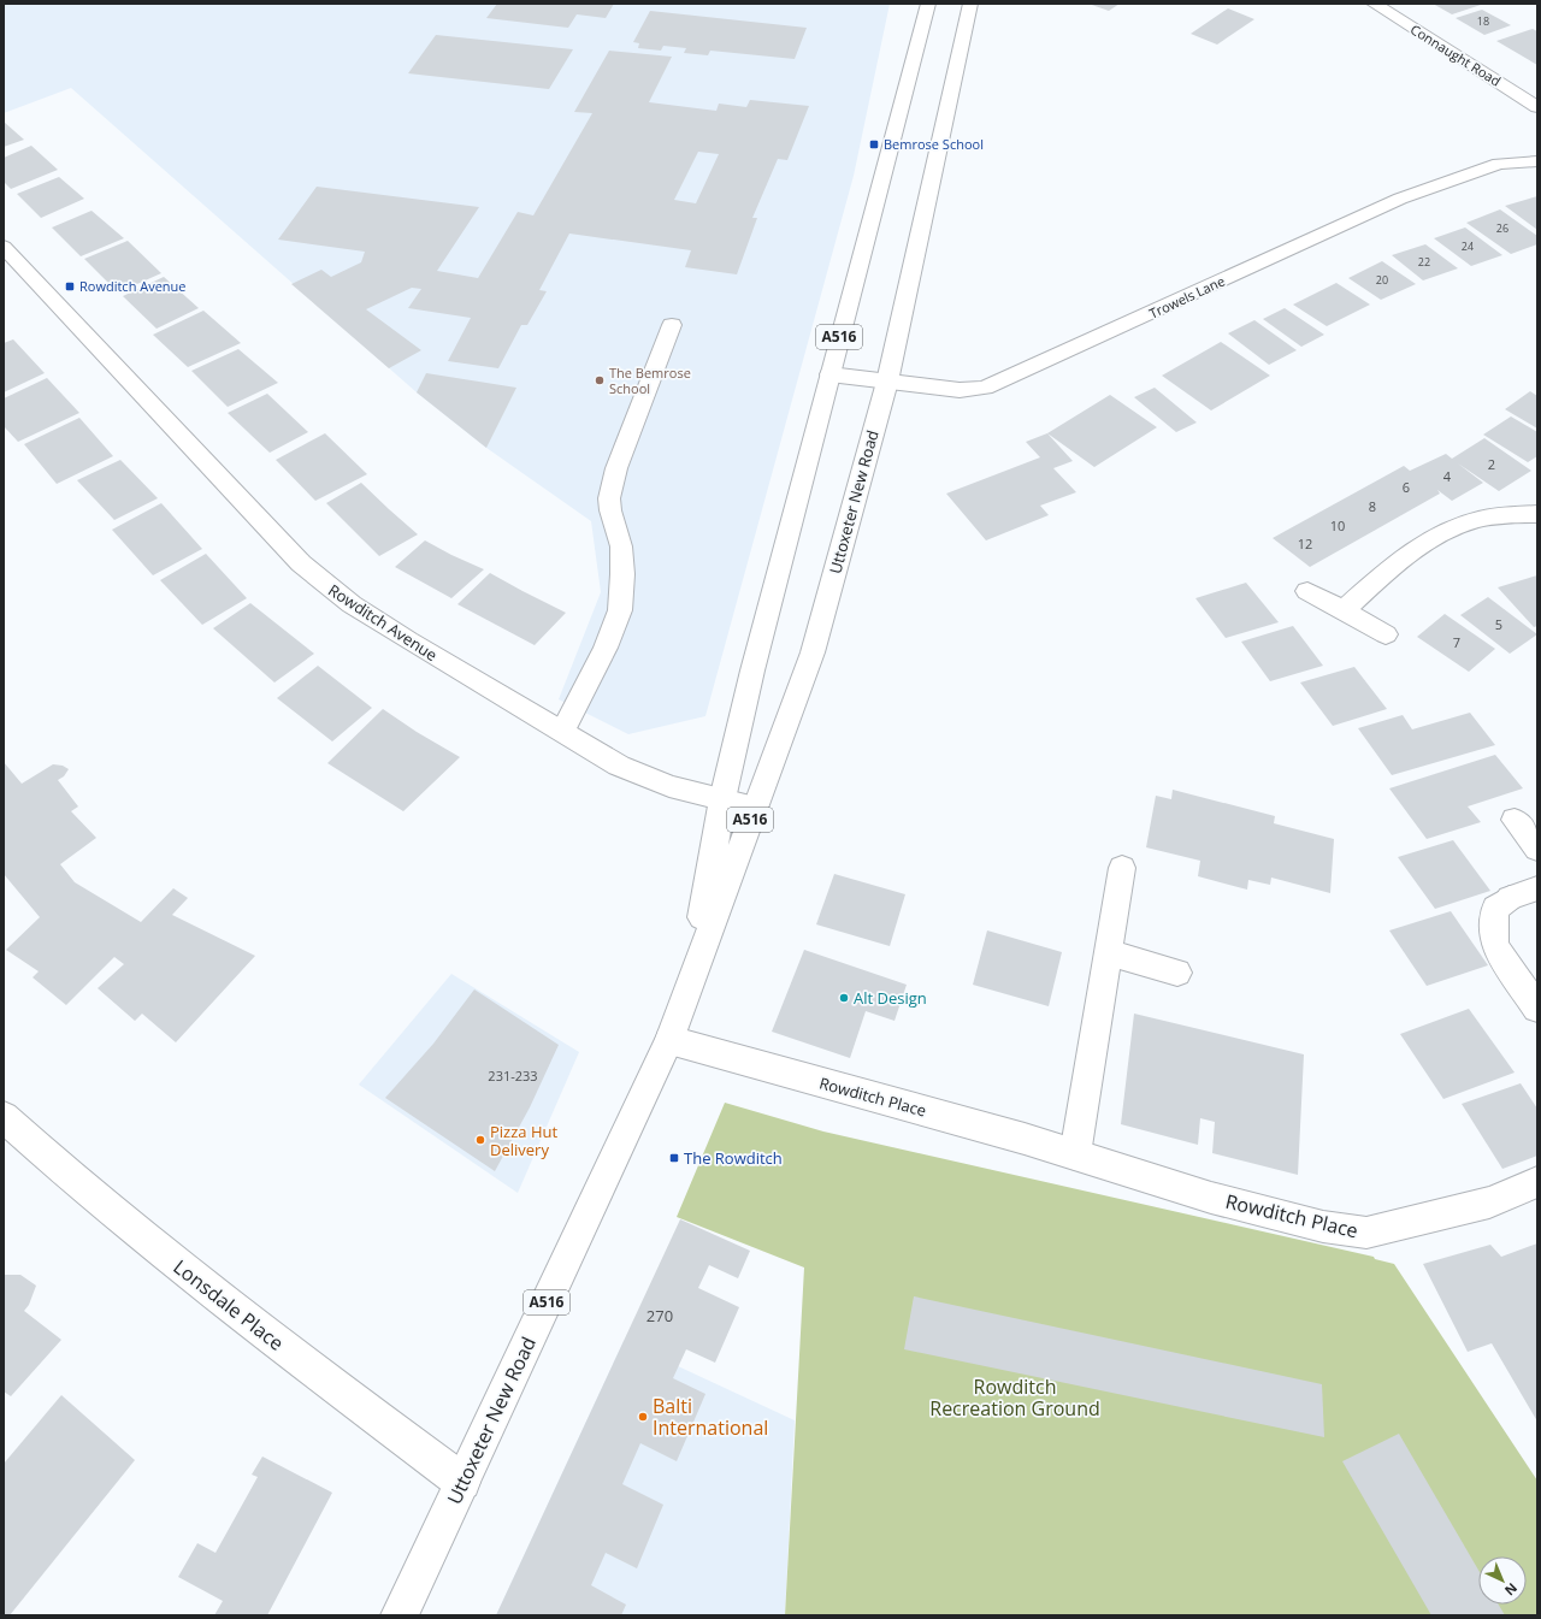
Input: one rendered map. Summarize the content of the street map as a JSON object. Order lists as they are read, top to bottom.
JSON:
{
  "streets": {
    "street": [
      "Connaught Road",
      "Trowels Lane",
      "A516",
      "Uttoxeter New Road",
      "Rowditch Avenue",
      "Rowditch Place",
      "Lonsdale Place"
    ]
  },
  "crossings": [
    ["Trowels Lane", "Uttoxeter New Road"],
    ["Uttoxeter New Road", "Rowditch Avenue"],
    ["Uttoxeter New Road", "Rowditch Place"],
    ["Uttoxeter New Road", "Lonsdale Place"]
  ],
  "parks": ["Rowditch Recreation Ground"],
  "places": {
    "transit": ["Bemrose School", "Rowditch Avenue", "The Rowditch"],
    "other": [
      "The Bemrose School",
      "Alt Design",
      "Pizza Hut Delivery",
      "Balti International"
    ]
  },
  "house_numbers": [
    "18",
    "26",
    "24",
    "22",
    "20",
    "2",
    "4",
    "6",
    "8",
    "10",
    "12",
    "5",
    "7",
    "231-233",
    "270"
  ],
  "north": "bottom right"
}
